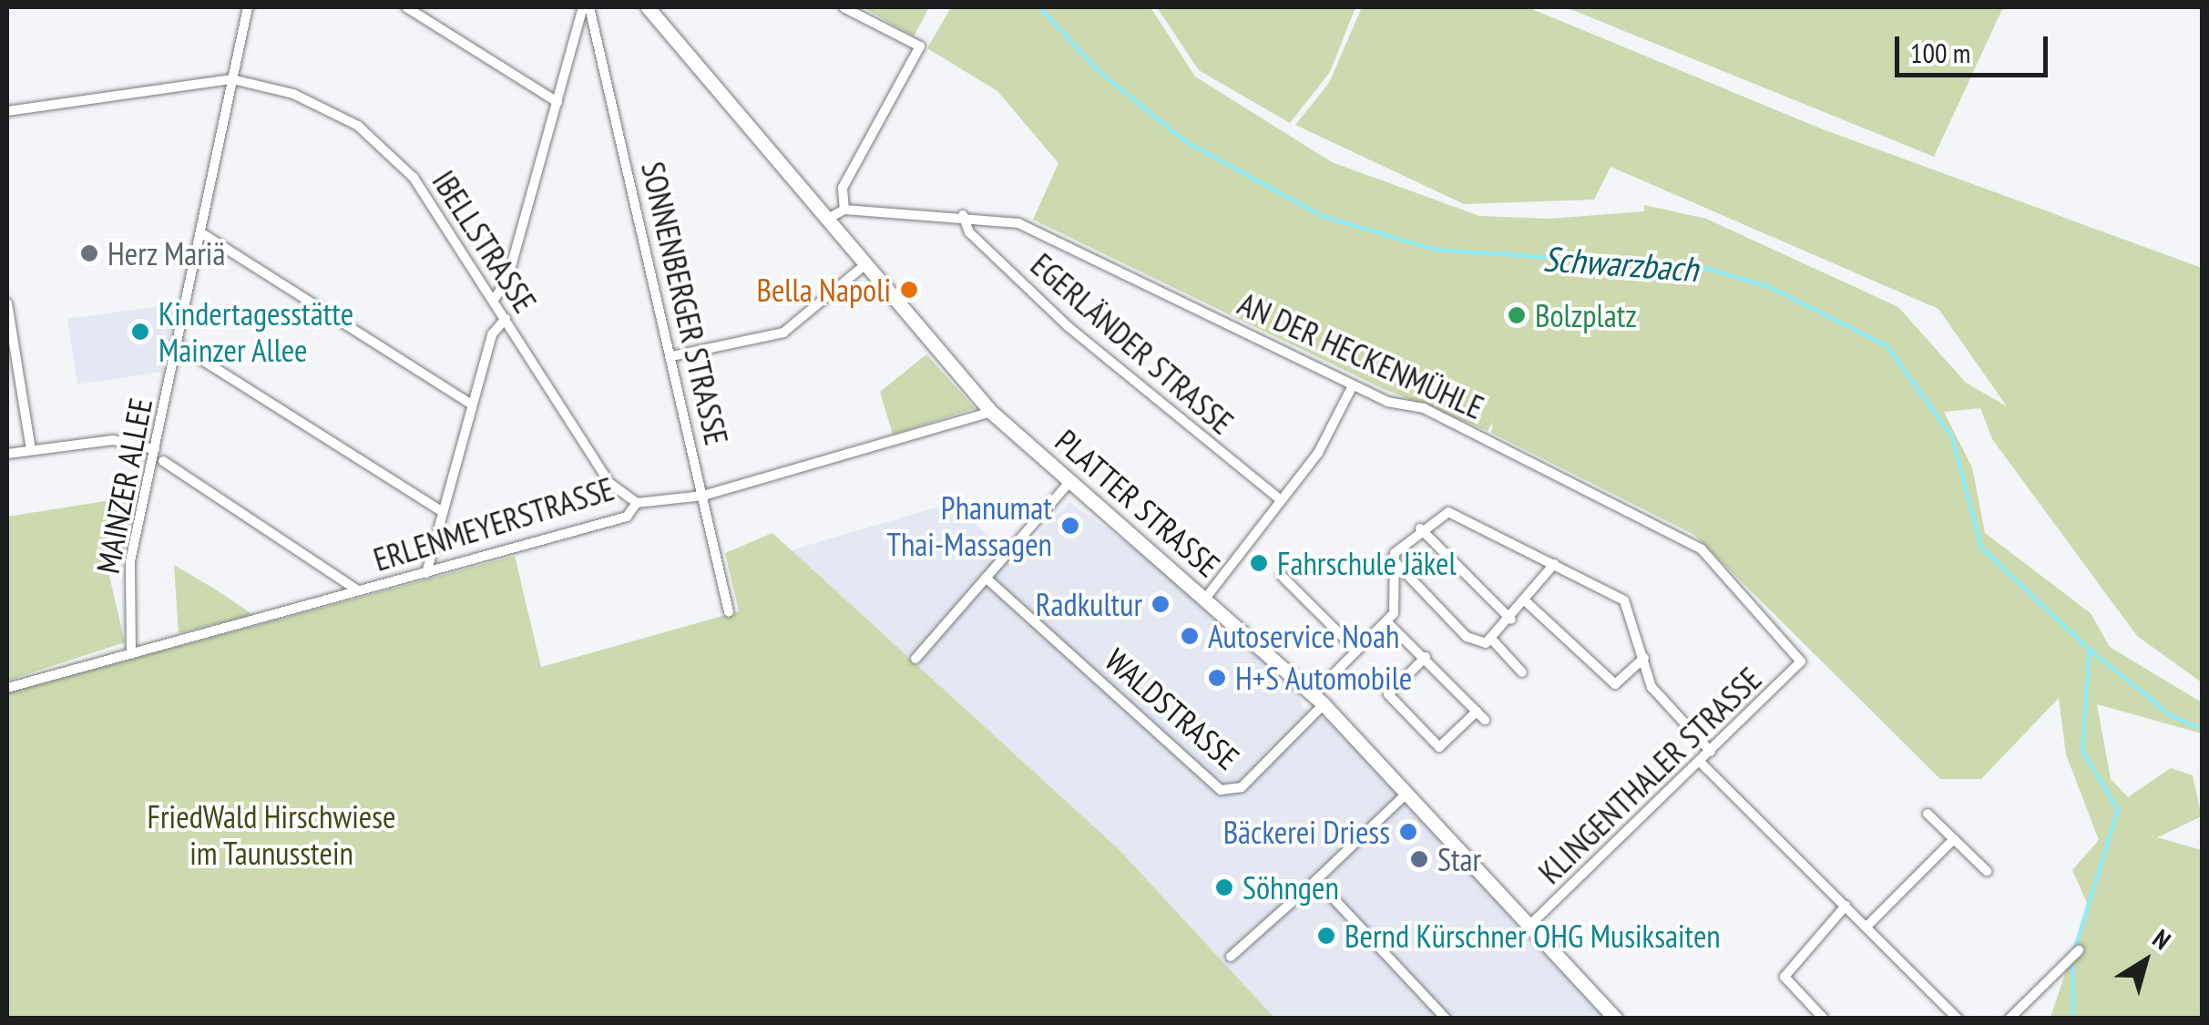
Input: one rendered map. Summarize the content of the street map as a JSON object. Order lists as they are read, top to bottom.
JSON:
{
  "streets": {
    "main road": ["PLATTER STRASSE"],
    "street": [
      "IBELLSTRASSE",
      "SONNENBERGER STRASSE",
      "EGERLÄNDER STRASSE",
      "AN DER HECKENMÜHLE",
      "MAINZER ALLEE",
      "ERLENMEYERSTRASSE",
      "WALDSTRASSE",
      "KLINGENTHALER STRASSE"
    ]
  },
  "crossings": [
    ["IBELLSTRASSE", "MAINZER ALLEE"],
    ["IBELLSTRASSE", "ERLENMEYERSTRASSE"],
    ["SONNENBERGER STRASSE", "ERLENMEYERSTRASSE"],
    ["EGERLÄNDER STRASSE", "AN DER HECKENMÜHLE"],
    ["AN DER HECKENMÜHLE", "KLINGENTHALER STRASSE"],
    ["MAINZER ALLEE", "ERLENMEYERSTRASSE"],
    ["PLATTER STRASSE", "ERLENMEYERSTRASSE"],
    ["PLATTER STRASSE", "WALDSTRASSE"],
    ["PLATTER STRASSE", "KLINGENTHALER STRASSE"]
  ],
  "water": ["Schwarzbach"],
  "parks": ["FriedWald Hirschwiese im Taunusstein"],
  "places": [
    "Herz Mariä",
    "Bella Napoli",
    "Bolzplatz",
    "Kindertagesstätte Mainzer Allee",
    "Phanumat Thai-Massagen",
    "Fahrschule Jäkel",
    "Radkultur",
    "Autoservice Noah",
    "H+S Automobile",
    "Bäckerei Driess",
    "Star",
    "Söhngen",
    "Bernd Kürschner OHG Musiksaiten"
  ],
  "scale_bar": "100 m",
  "north": "top right"
}
